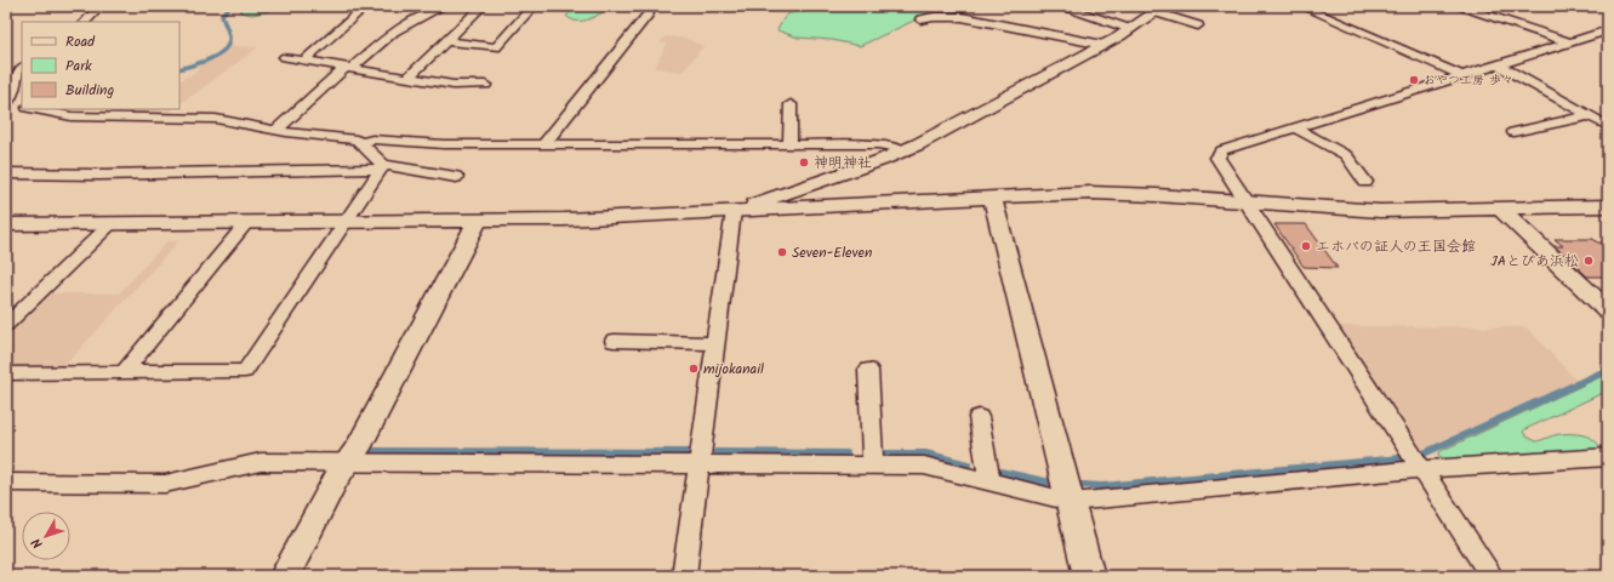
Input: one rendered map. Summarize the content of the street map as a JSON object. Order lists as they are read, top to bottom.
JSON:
{
  "places": [
    "おやつ工房 歩々",
    "神明神社",
    "エホバの証人の王国会館",
    "Seven-Eleven",
    "JAとぴあ浜松",
    "mijokanail"
  ],
  "legend": ["Road", "Park", "Building"],
  "north": "bottom left"
}
